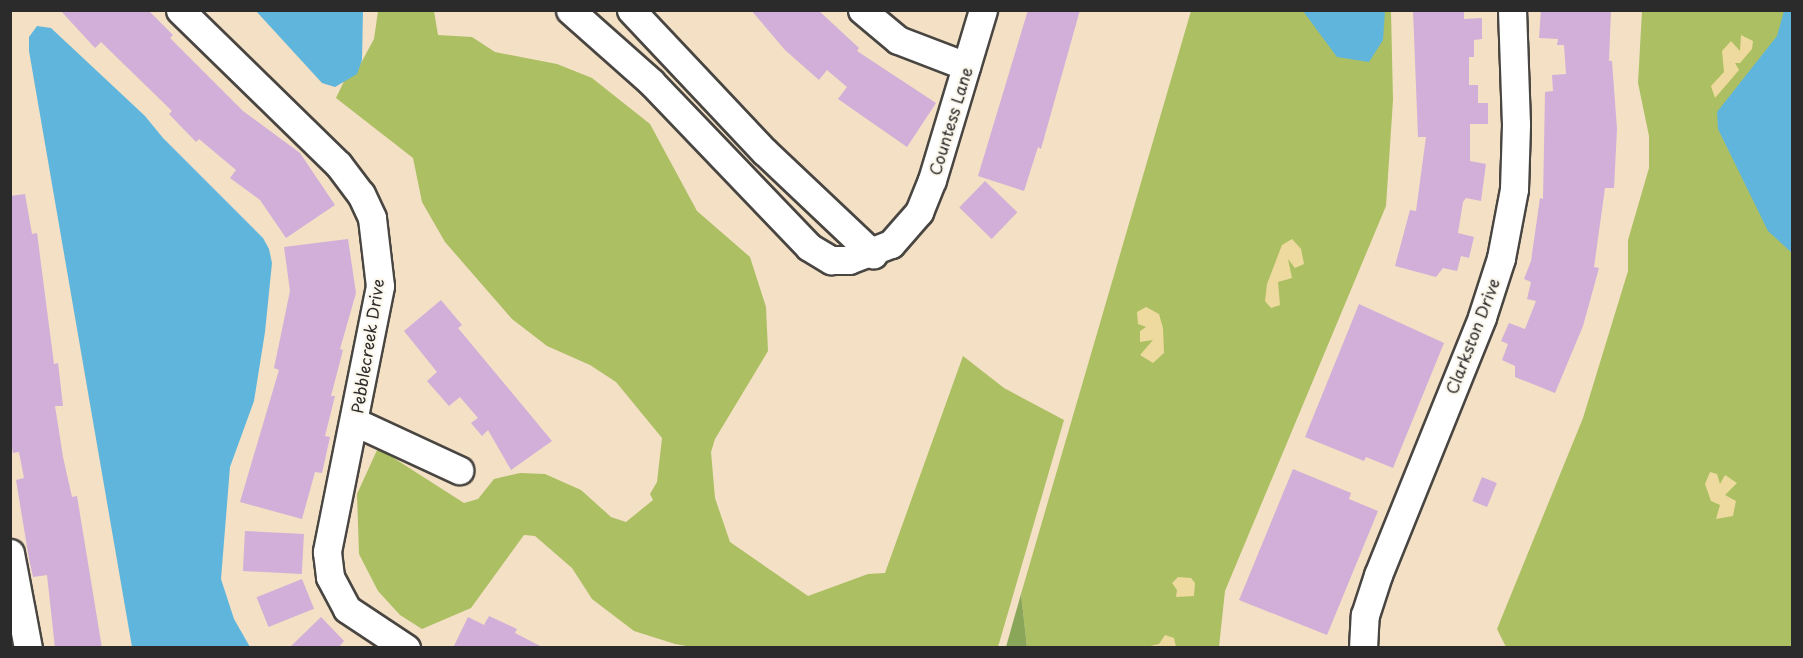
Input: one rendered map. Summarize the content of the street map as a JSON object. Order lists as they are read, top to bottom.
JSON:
{
  "streets": {
    "street": ["Countess Lane", "Clarkston Drive", "Pebblecreek Drive"]
  }
}
